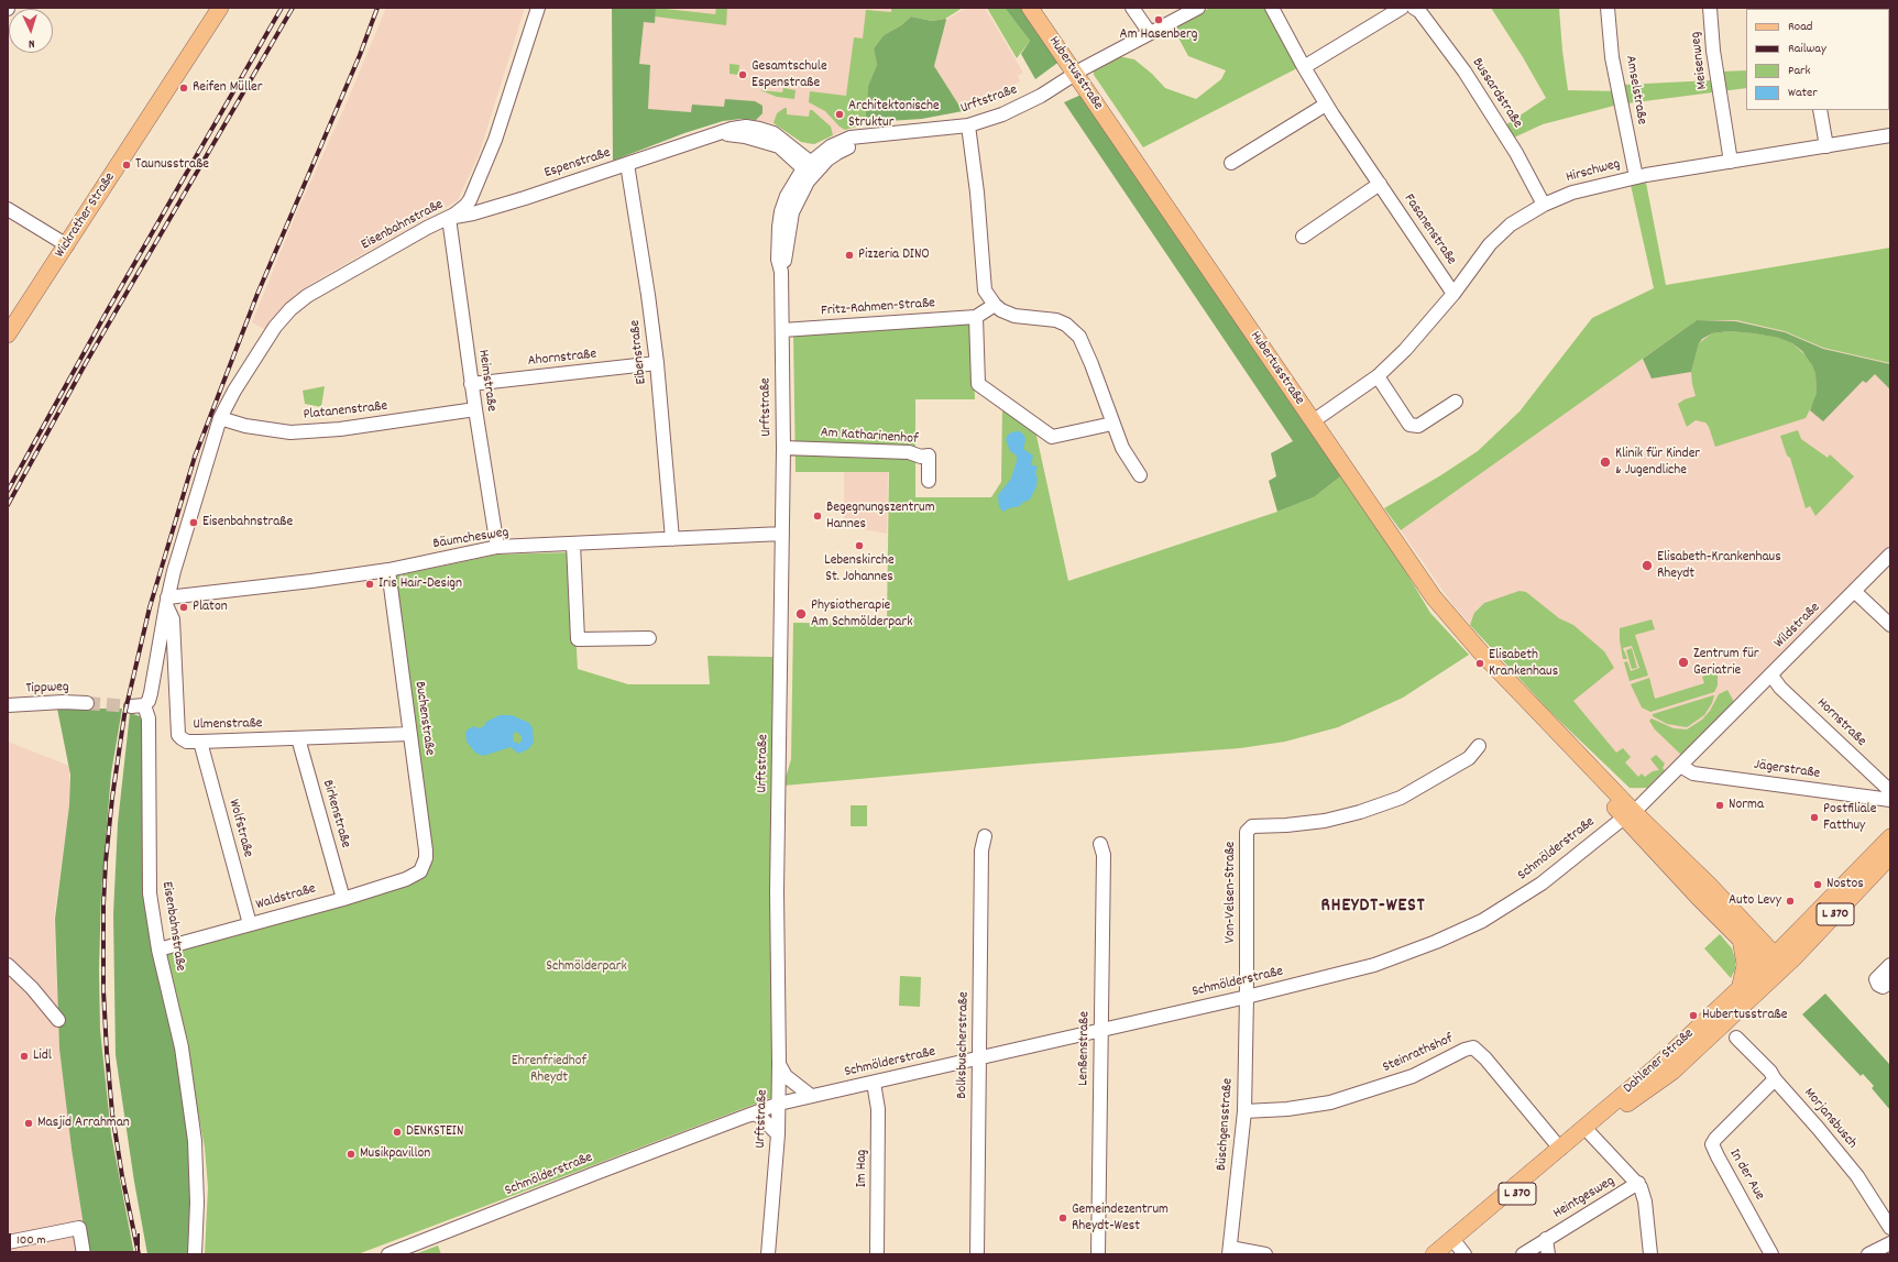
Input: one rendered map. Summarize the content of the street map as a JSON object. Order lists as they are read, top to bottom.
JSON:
{
  "streets": {
    "main road": [
      "Hubertusstraße",
      "Wickrather Straße",
      "L 370",
      "Dahlener Straße"
    ],
    "street": [
      "Meisenweg",
      "Amselstraße",
      "Bussardstraße",
      "Urftstraße",
      "Espenstraße",
      "Hirschweg",
      "Eisenbahnstraße",
      "Fasanenstraße",
      "Fritz-Rahmen-Straße",
      "Eibenstraße",
      "Ahornstraße",
      "Heimstraße",
      "Platanenstraße",
      "Am Katharinenhof",
      "Bäumchesweg",
      "Wildstraße",
      "Tippweg",
      "Buchenstraße",
      "Hornstraße",
      "Ulmenstraße",
      "Jägerstraße",
      "Birkenstraße",
      "Wolfstraße",
      "Schmölderstraße",
      "Von-Velsen-Straße",
      "Waldstraße",
      "Bolksbuscherstraße",
      "Lenßenstraße",
      "Steinrathshof",
      "Morjansbusch",
      "Büschgensstraße",
      "Im Hag",
      "In der Aue",
      "Heintgesweg"
    ]
  },
  "crossings": [
    ["Meisenweg", "Hirschweg"],
    ["Hubertusstraße", "Urftstraße"],
    ["Hubertusstraße", "Hirschweg"],
    ["Hubertusstraße", "Wildstraße"],
    ["Hubertusstraße", "Schmölderstraße"],
    ["Hubertusstraße", "Dahlener Straße"],
    ["Amselstraße", "Hirschweg"],
    ["Bussardstraße", "Hirschweg"],
    ["Urftstraße", "Espenstraße"],
    ["Urftstraße", "Fritz-Rahmen-Straße"],
    ["Urftstraße", "Am Katharinenhof"],
    ["Urftstraße", "Bäumchesweg"],
    ["Urftstraße", "Schmölderstraße"],
    ["Espenstraße", "Eisenbahnstraße"],
    ["Espenstraße", "Eibenstraße"],
    ["Espenstraße", "Heimstraße"],
    ["Hirschweg", "Fasanenstraße"],
    ["Eisenbahnstraße", "Heimstraße"],
    ["Eisenbahnstraße", "Platanenstraße"],
    ["Eisenbahnstraße", "Bäumchesweg"],
    ["Eisenbahnstraße", "Ulmenstraße"],
    ["Eisenbahnstraße", "Waldstraße"],
    ["Eibenstraße", "Ahornstraße"],
    ["Eibenstraße", "Bäumchesweg"],
    ["Ahornstraße", "Heimstraße"],
    ["Heimstraße", "Platanenstraße"],
    ["Heimstraße", "Bäumchesweg"],
    ["Bäumchesweg", "Buchenstraße"],
    ["Bäumchesweg", "Ulmenstraße"],
    ["Wildstraße", "Hornstraße"],
    ["Wildstraße", "Jägerstraße"],
    ["Wildstraße", "Schmölderstraße"],
    ["Buchenstraße", "Ulmenstraße"],
    ["Buchenstraße", "Waldstraße"],
    ["Ulmenstraße", "Birkenstraße"],
    ["Ulmenstraße", "Wolfstraße"],
    ["Birkenstraße", "Waldstraße"],
    ["Wolfstraße", "Waldstraße"],
    ["Schmölderstraße", "Von-Velsen-Straße"],
    ["Schmölderstraße", "Bolksbuscherstraße"],
    ["Schmölderstraße", "Lenßenstraße"],
    ["Schmölderstraße", "Büschgensstraße"],
    ["Schmölderstraße", "Im Hag"],
    ["Von-Velsen-Straße", "Büschgensstraße"],
    ["Steinrathshof", "Dahlener Straße"],
    ["Steinrathshof", "Büschgensstraße"],
    ["Morjansbusch", "In der Aue"]
  ],
  "districts": ["RHEYDT-WEST"],
  "parks": ["Schmölderpark", "Ehrenfriedhof Rheydt"],
  "places": [
    "Am Hasenberg",
    "Gesamtschule Espenstraße",
    "Reifen Müller",
    "Architektonische Struktur",
    "Taunusstraße",
    "Pizzeria DINO",
    "Klinik für Kinder & Jugendliche",
    "Begegnungszentrum Hannes",
    "Eisenbahnstraße",
    "Lebenskirche St. Johannes",
    "Elisabeth-Krankenhaus Rheydt",
    "Iris Hair-Design",
    "Platon",
    "Physiotherapie Am Schmölderpark",
    "Zentrum für Geriatrie",
    "Elisabeth Krankenhaus",
    "Norma",
    "Postfiliale Fatthuy",
    "Nostos",
    "Auto Levy",
    "Hubertusstraße",
    "Lidl",
    "Masjid Arrahman",
    "DENKSTEIN",
    "Musikpavillon",
    "Gemeindezentrum Rheydt-West"
  ],
  "legend": [
    "Road",
    "Railway",
    "Park",
    "Water"
  ],
  "scale_bar": "100 m",
  "north": "bottom"
}
